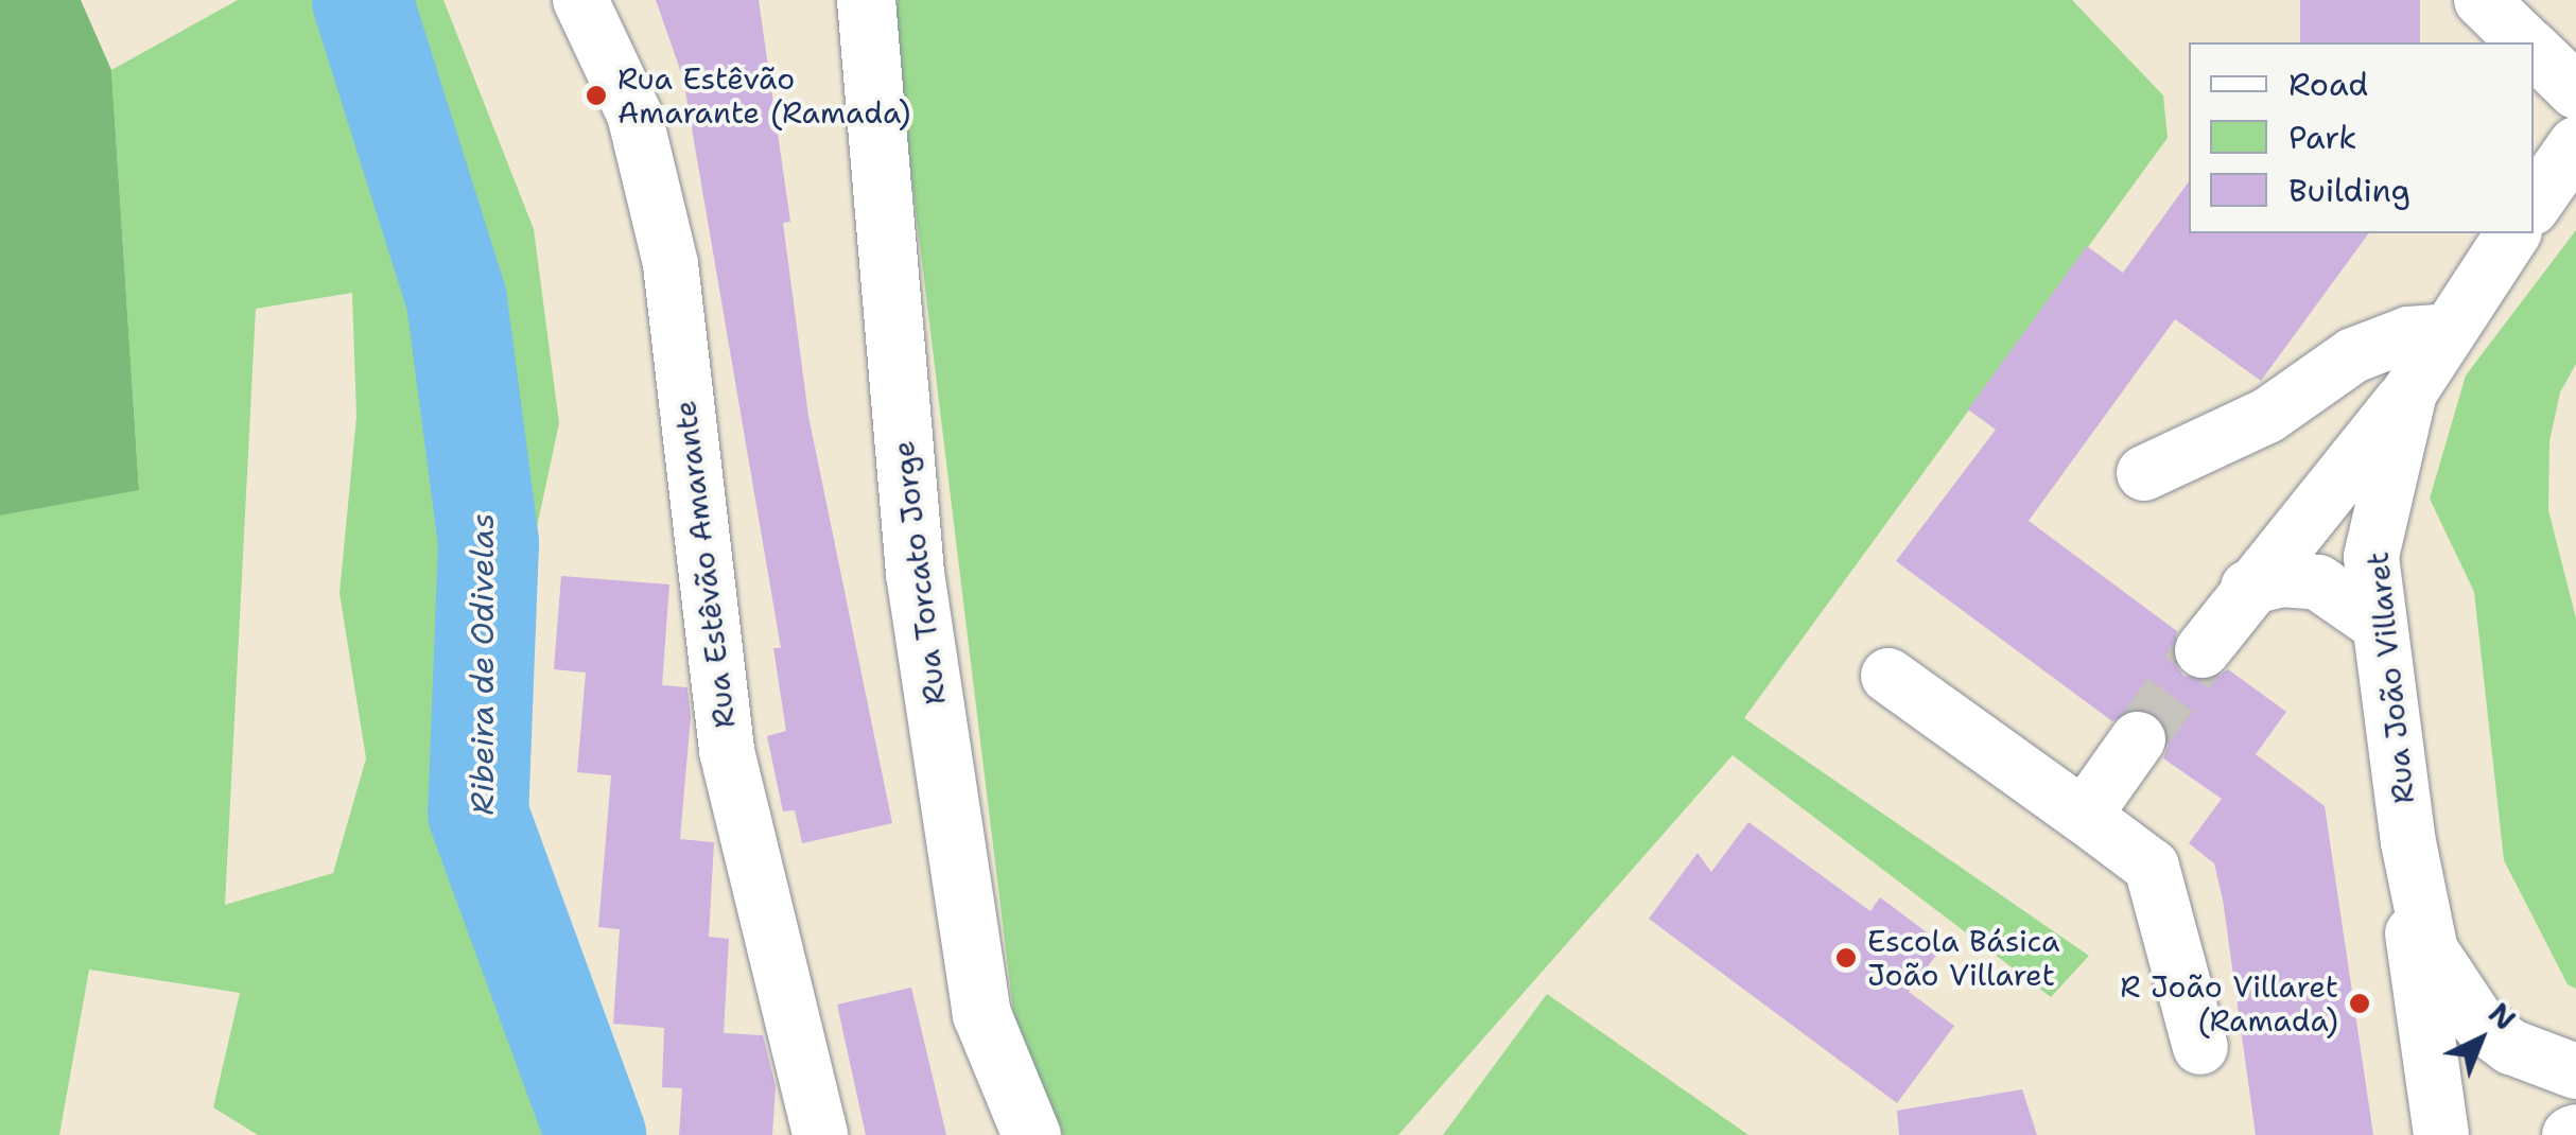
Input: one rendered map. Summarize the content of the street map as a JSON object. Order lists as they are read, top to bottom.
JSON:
{
  "streets": {
    "main road": ["Rua Torcato Jorge"],
    "street": ["Rua Estêvão Amarante", "Rua João Villaret"]
  },
  "water": ["Ribeira de Odivelas"],
  "places": ["Rua Estêvão Amarante (Ramada)", "Escola Básica João Villaret", "R João Villaret (Ramada)"],
  "legend": ["Road", "Park", "Building"],
  "north": "top right"
}
